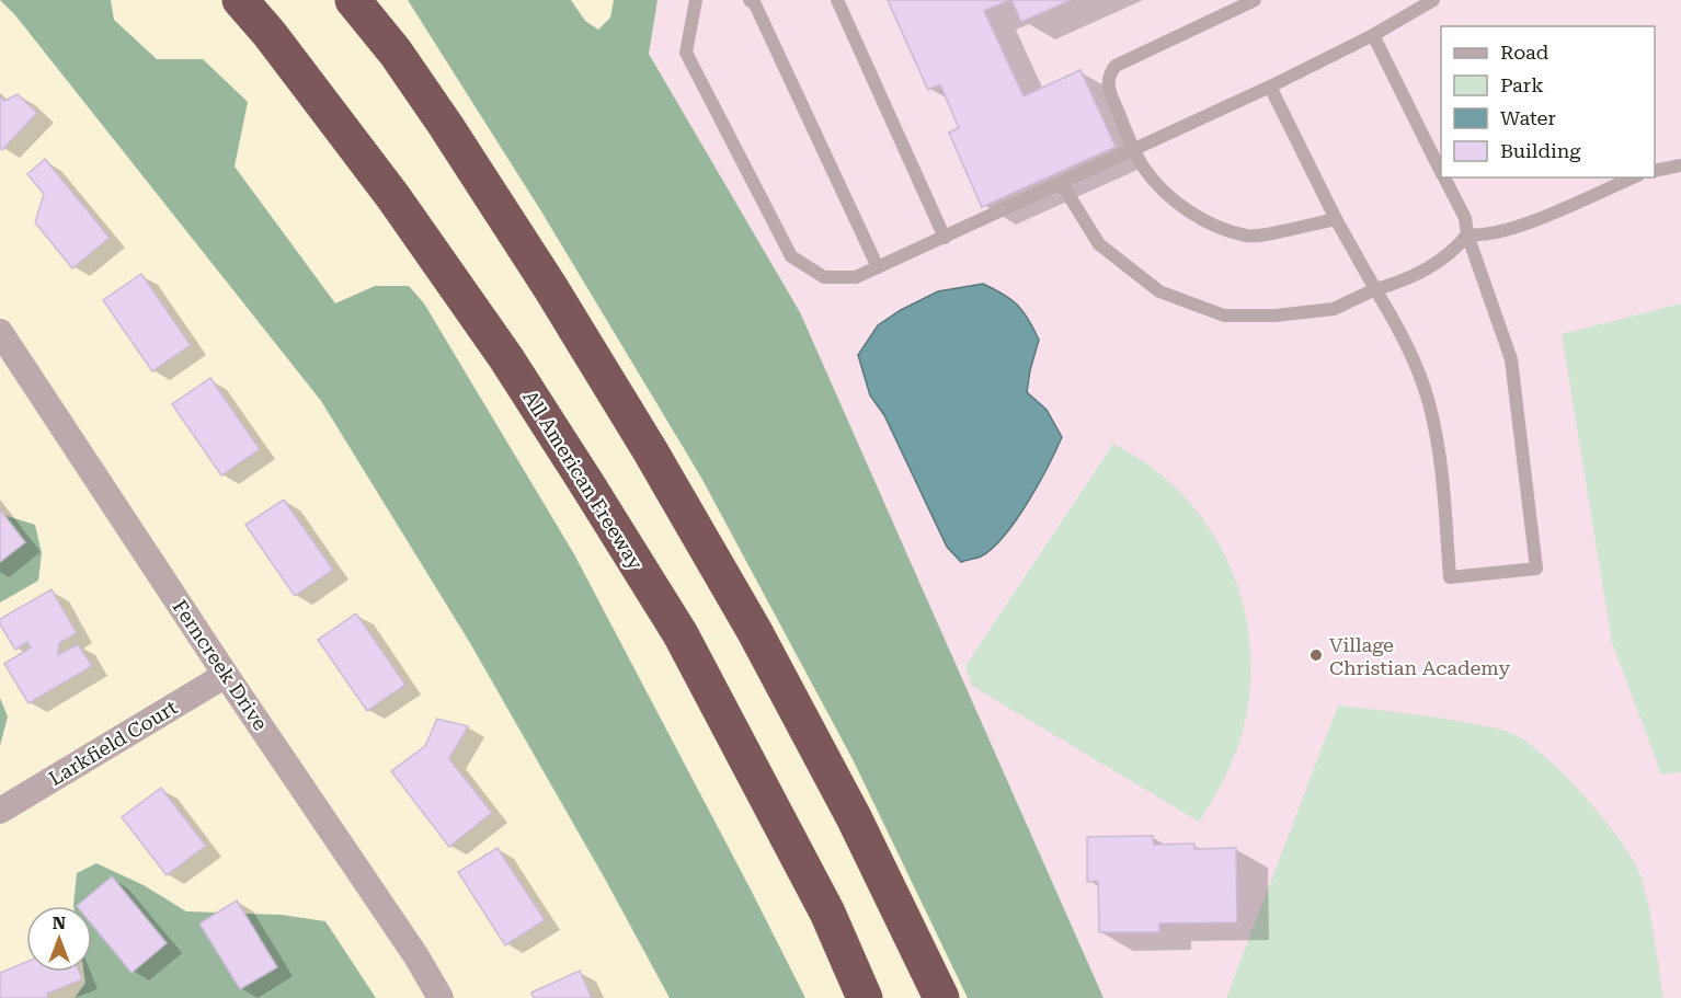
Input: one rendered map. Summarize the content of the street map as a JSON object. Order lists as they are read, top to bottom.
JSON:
{
  "streets": {
    "highway": ["All American Freeway"],
    "street": ["Ferncreek Drive", "Larkfield Court"]
  },
  "crossings": [
    ["Ferncreek Drive", "Larkfield Court"]
  ],
  "places": ["Village Christian Academy"],
  "legend": [
    "Road",
    "Park",
    "Water",
    "Building"
  ],
  "north": "top"
}
